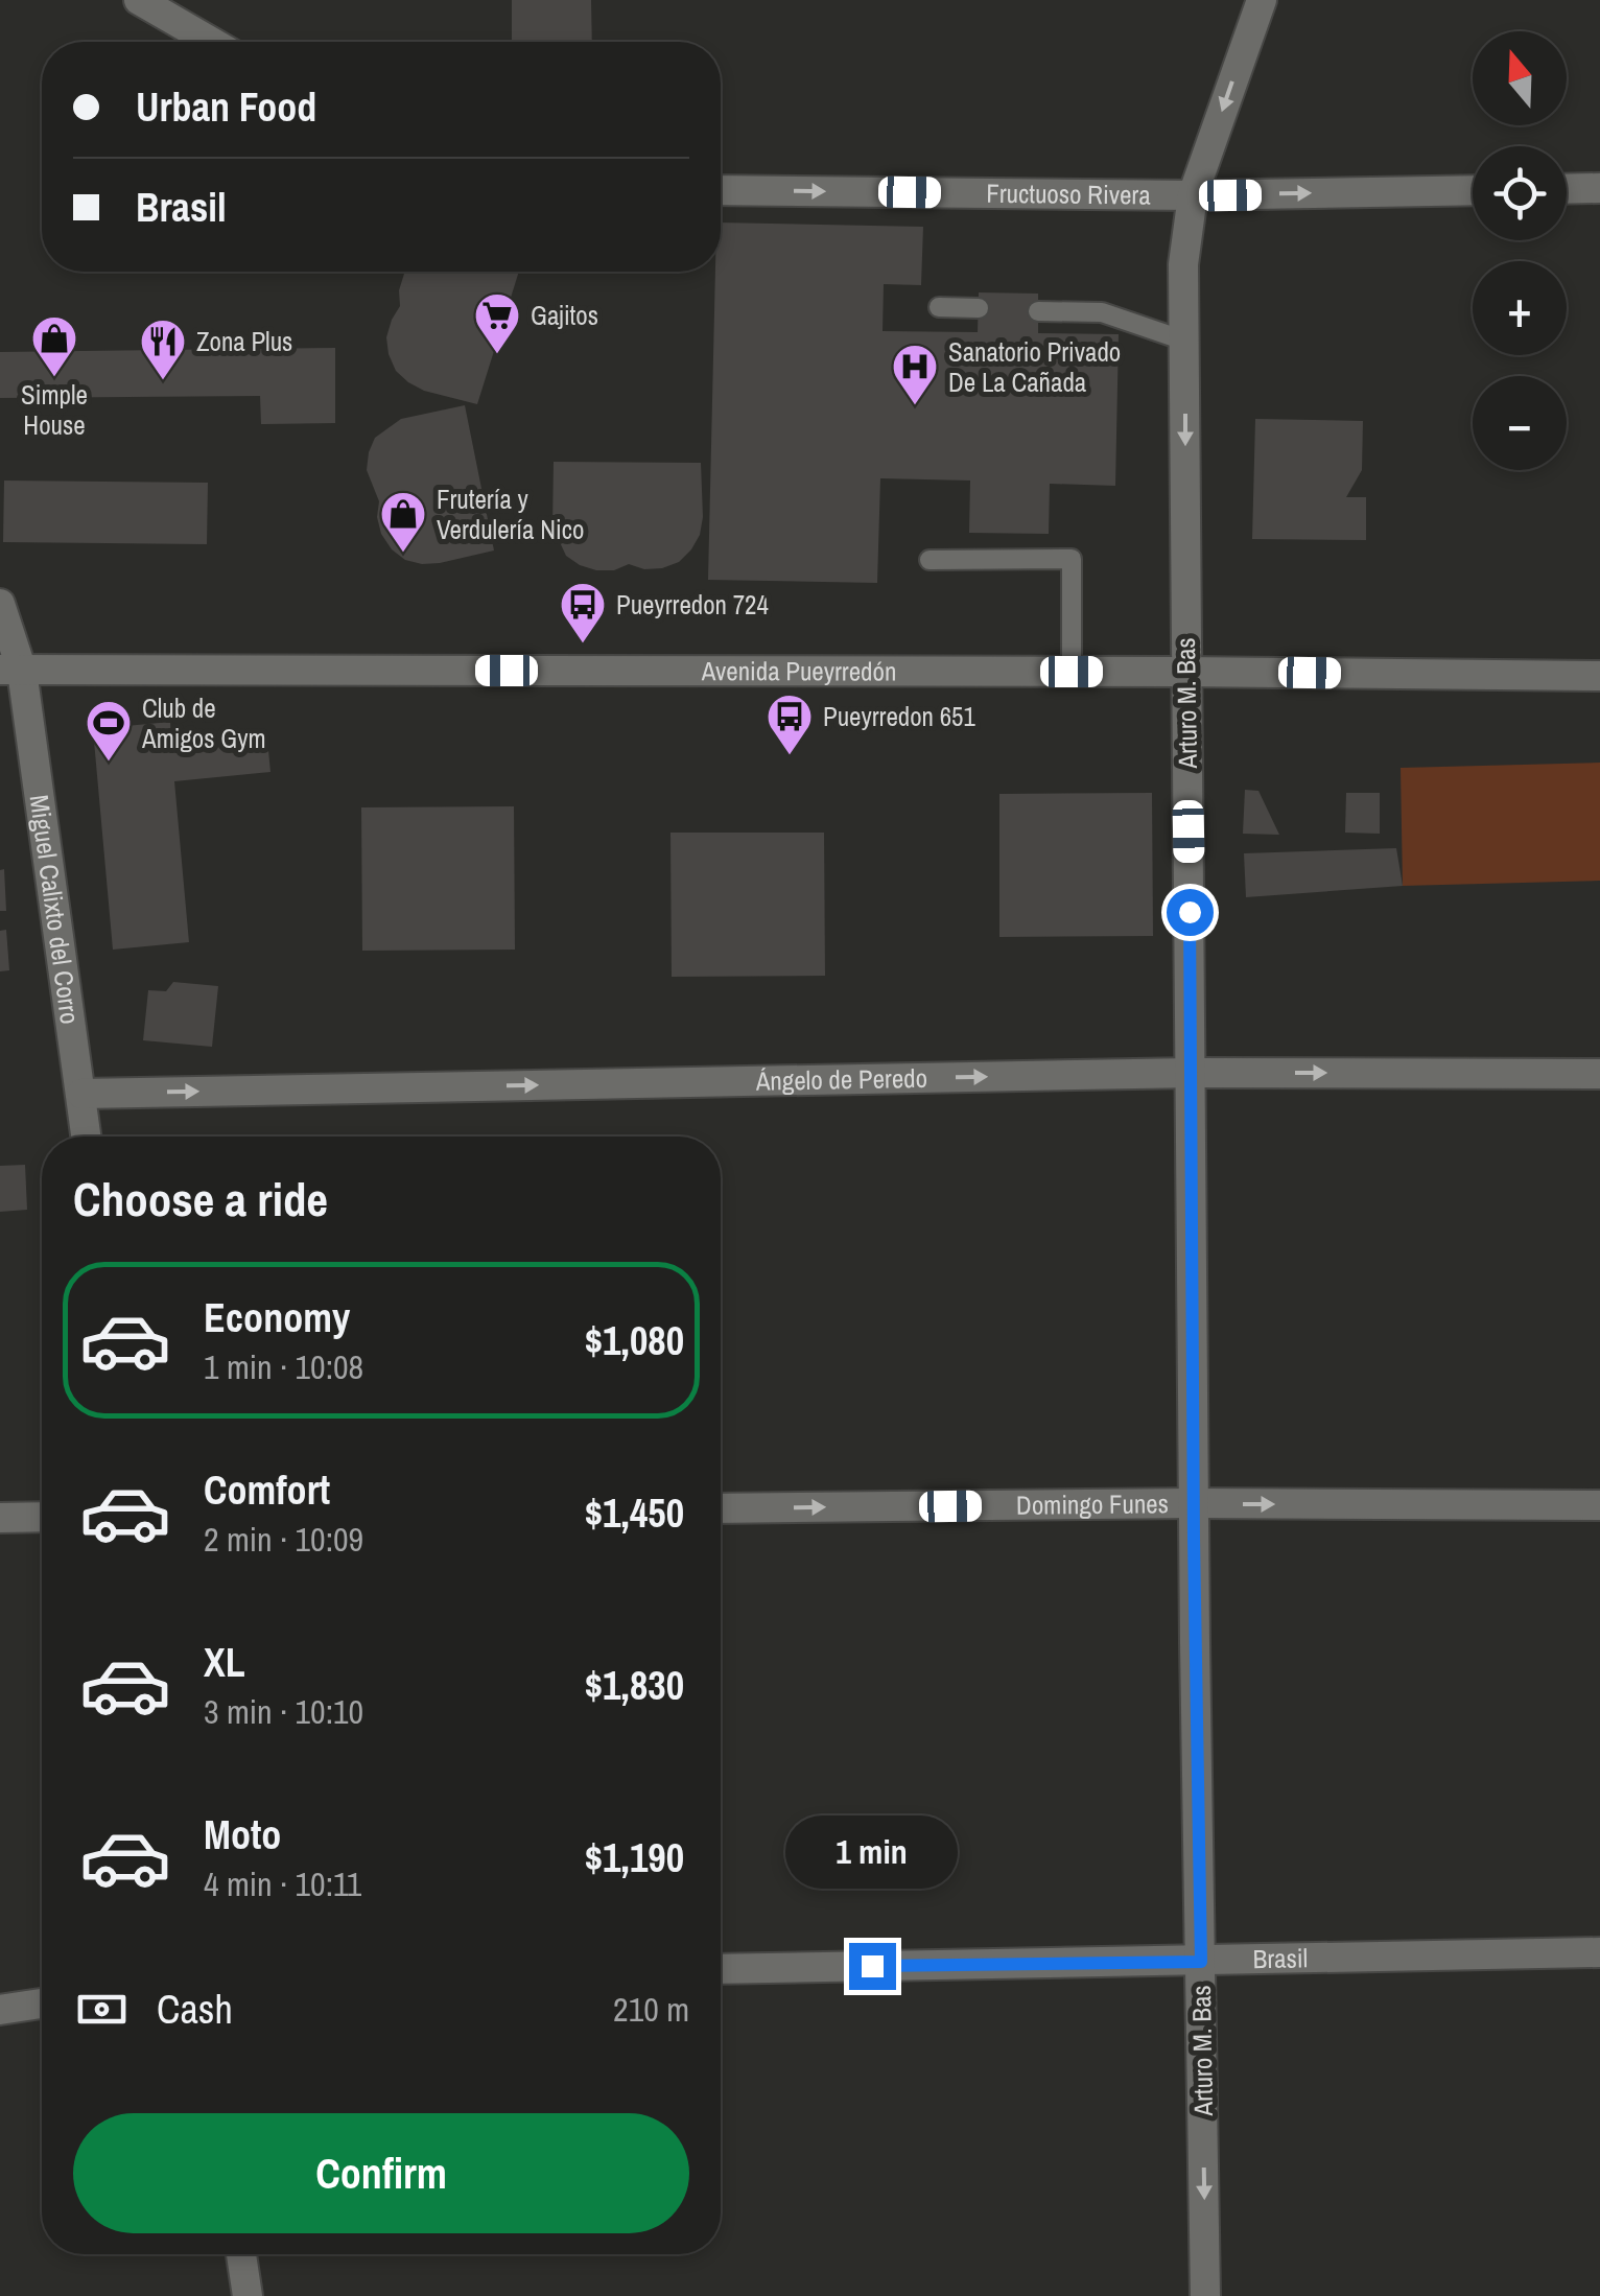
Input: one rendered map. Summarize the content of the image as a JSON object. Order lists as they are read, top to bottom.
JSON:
{
  "streets": {
    "street": [
      "Fructuoso Rivera",
      "Avenida Pueyrredón",
      "Arturo M. Bas",
      "Miguel Calixto del Corro",
      "Ángelo de Peredo",
      "Domingo Funes",
      "Brasil"
    ]
  },
  "crossings": [
    ["Fructuoso Rivera", "Arturo M. Bas"],
    ["Avenida Pueyrredón", "Arturo M. Bas"],
    ["Avenida Pueyrredón", "Miguel Calixto del Corro"],
    ["Arturo M. Bas", "Ángelo de Peredo"],
    ["Arturo M. Bas", "Domingo Funes"],
    ["Arturo M. Bas", "Brasil"],
    ["Miguel Calixto del Corro", "Ángelo de Peredo"]
  ],
  "one_way": [
    "Fructuoso Rivera",
    "Arturo M. Bas",
    "Ángelo de Peredo",
    "Domingo Funes"
  ],
  "places": {
    "supermarket": ["Gajitos"],
    "shop": ["Simple House", "Frutería y Verdulería Nico"],
    "restaurant": ["Zona Plus"],
    "hospital": ["Sanatorio Privado De La Cañada"],
    "bus stop": ["Pueyrredon 724", "Pueyrredon 651"],
    "sports": ["Club de Amigos Gym"]
  },
  "north": "top",
  "page": {
    "map_buttons": ["+", "−"],
    "banner": ["Urban Food", "Brasil"],
    "heading": "Choose a ride",
    "list": [
      {
        "name": "Economy",
        "note": "1 min · 10:08",
        "value": "$1,080"
      },
      {
        "name": "Comfort",
        "note": "2 min · 10:09",
        "value": "$1,450"
      },
      {
        "name": "XL",
        "note": "3 min · 10:10",
        "value": "$1,830"
      },
      {
        "name": "Moto",
        "note": "4 min · 10:11",
        "value": "$1,190"
      }
    ],
    "bubble": "1 min",
    "pay": ["Cash", "210 m"],
    "buttons": "Confirm"
  }
}
